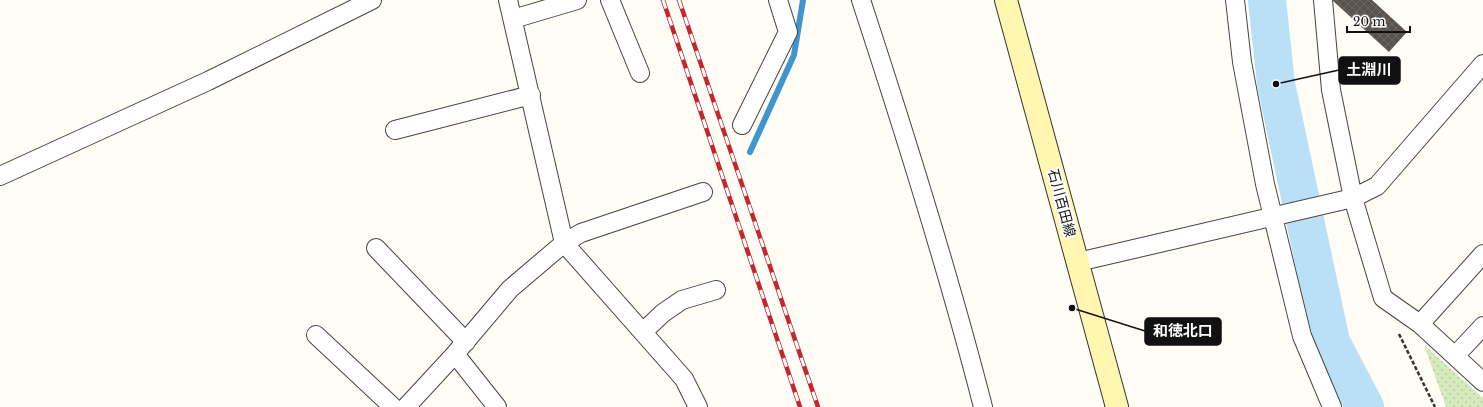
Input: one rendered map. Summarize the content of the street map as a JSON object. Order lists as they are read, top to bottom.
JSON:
{
  "streets": {
    "main road": ["石川百田線"]
  },
  "places": ["土淵川", "和徳北口"],
  "scale_bar": "20 m"
}
